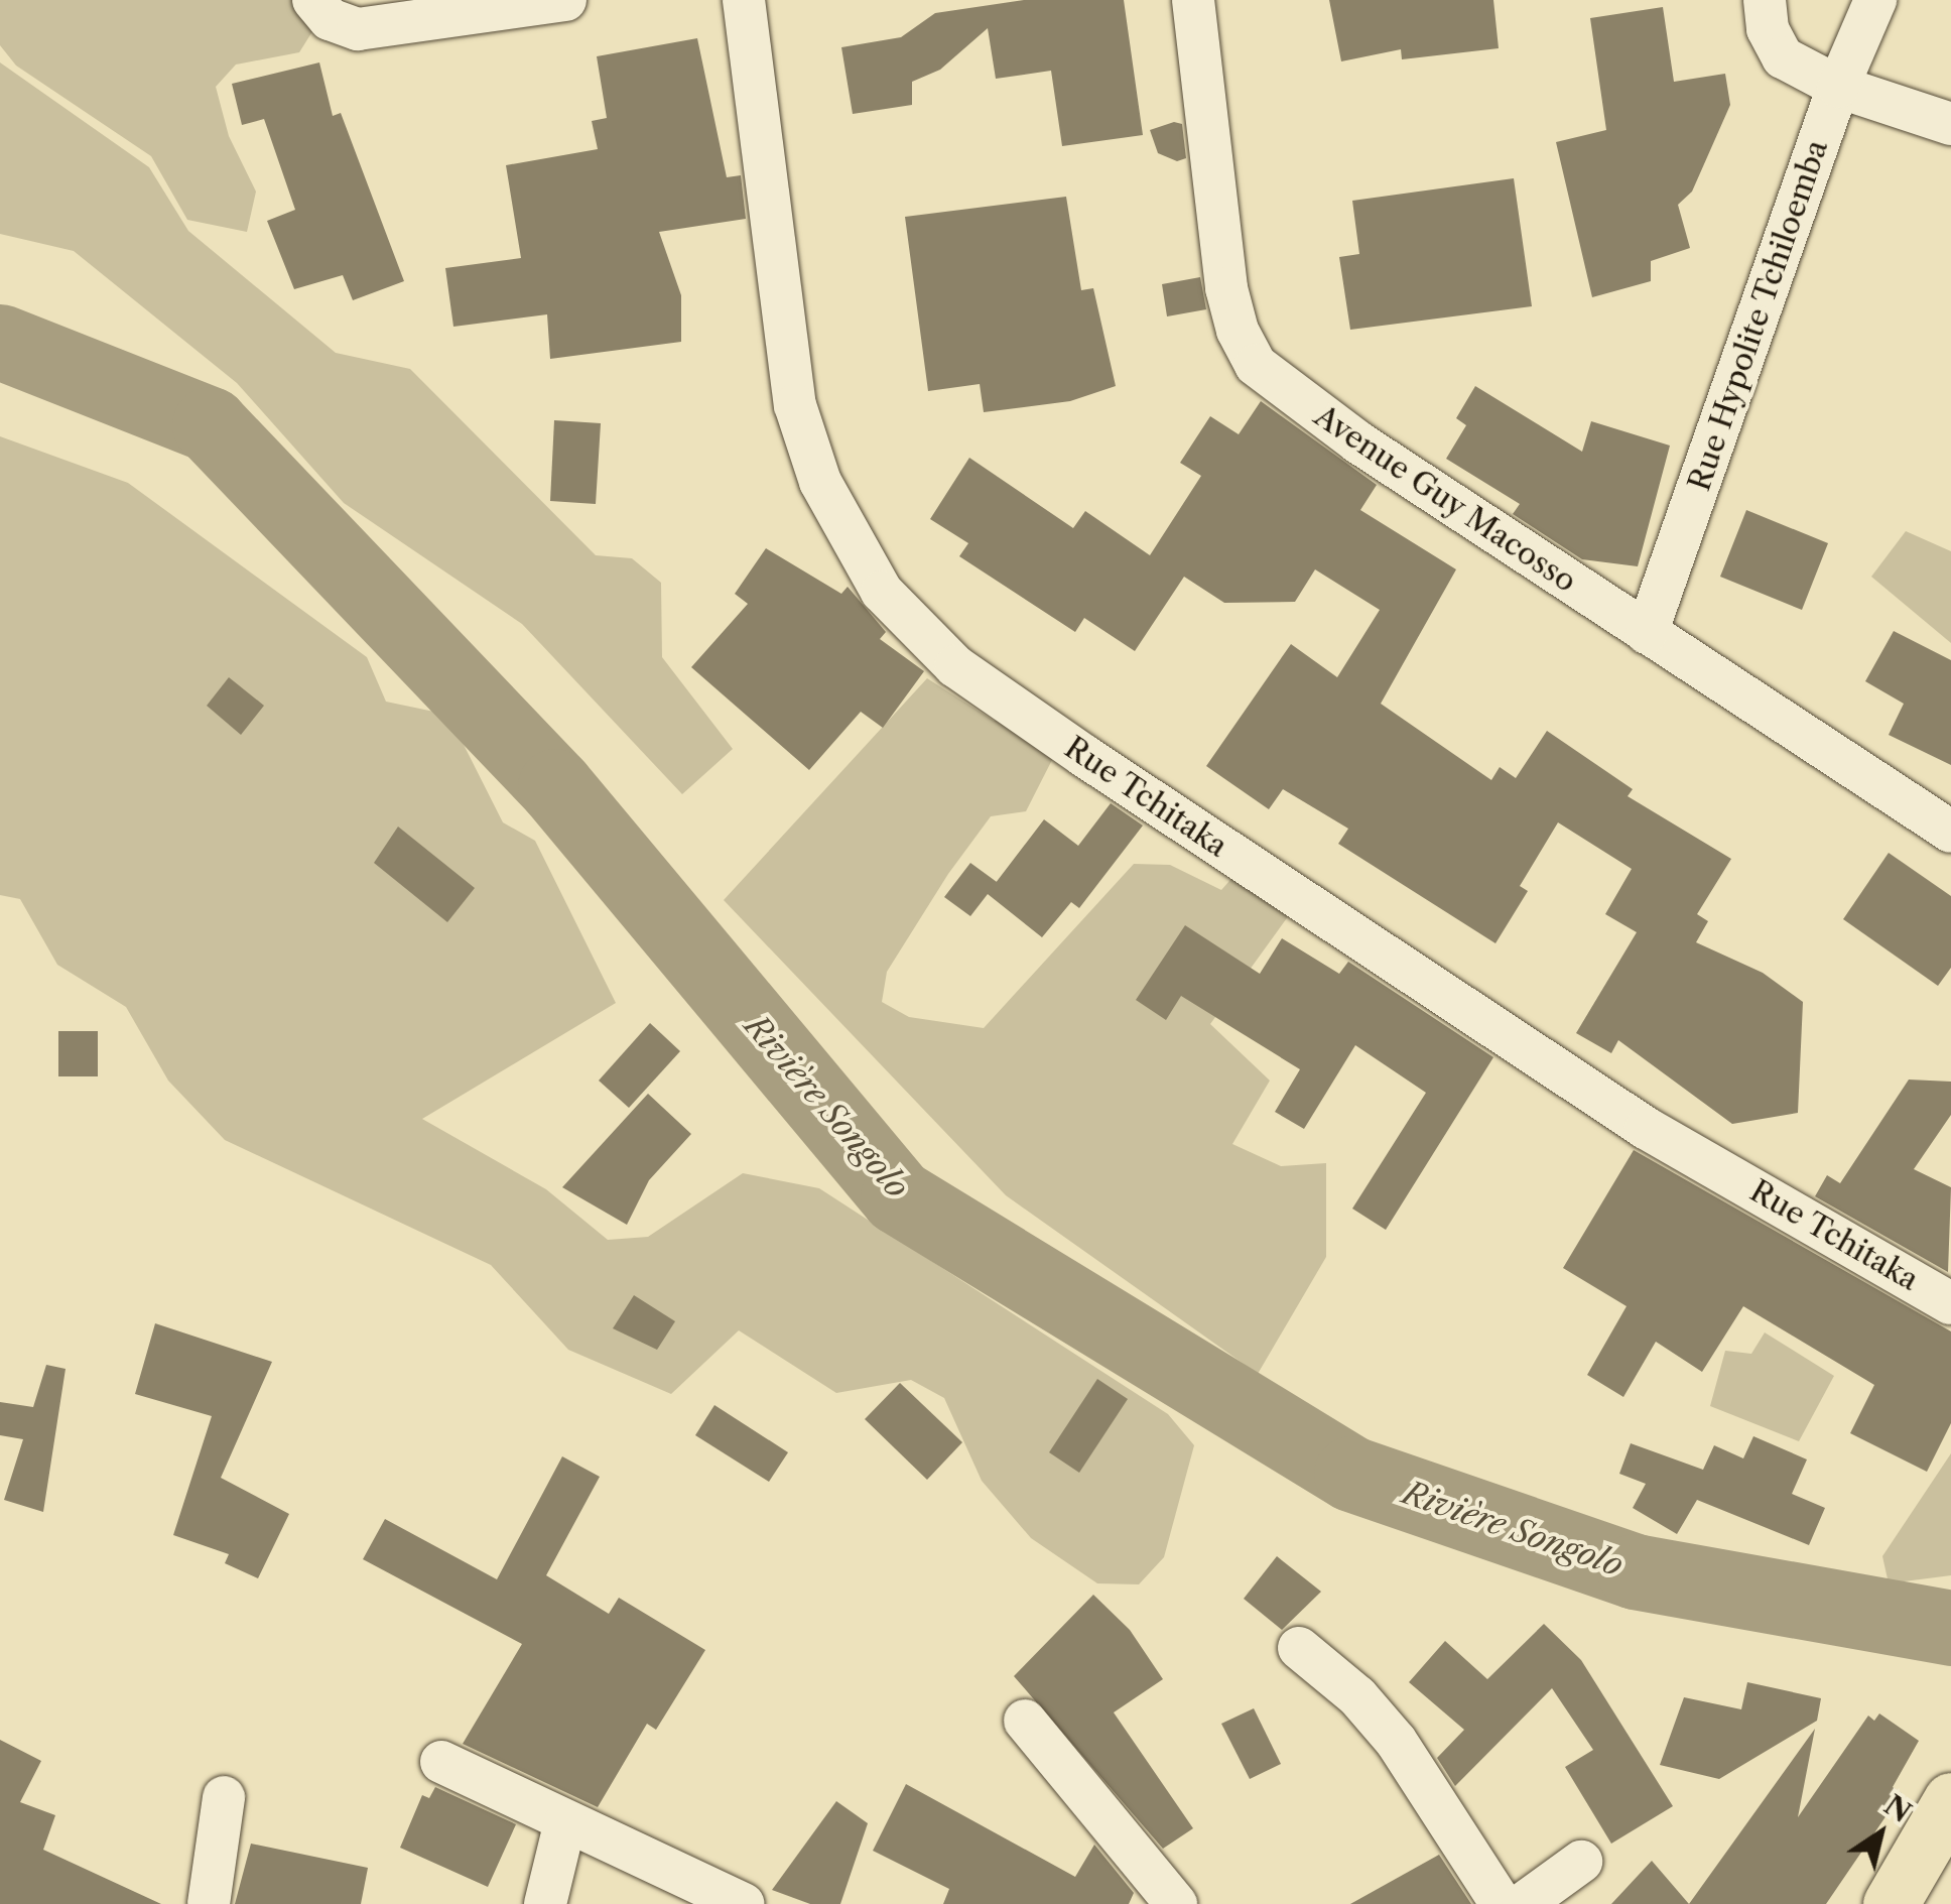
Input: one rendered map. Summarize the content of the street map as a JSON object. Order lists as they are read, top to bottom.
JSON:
{
  "streets": {
    "street": ["Rue Hypolite Tchiloemba", "Avenue Guy Macosso", "Rue Tchitaka"]
  },
  "crossings": [
    ["Rue Hypolite Tchiloemba", "Avenue Guy Macosso"]
  ],
  "water": ["Rivière Songolo"],
  "north": "top right"
}
